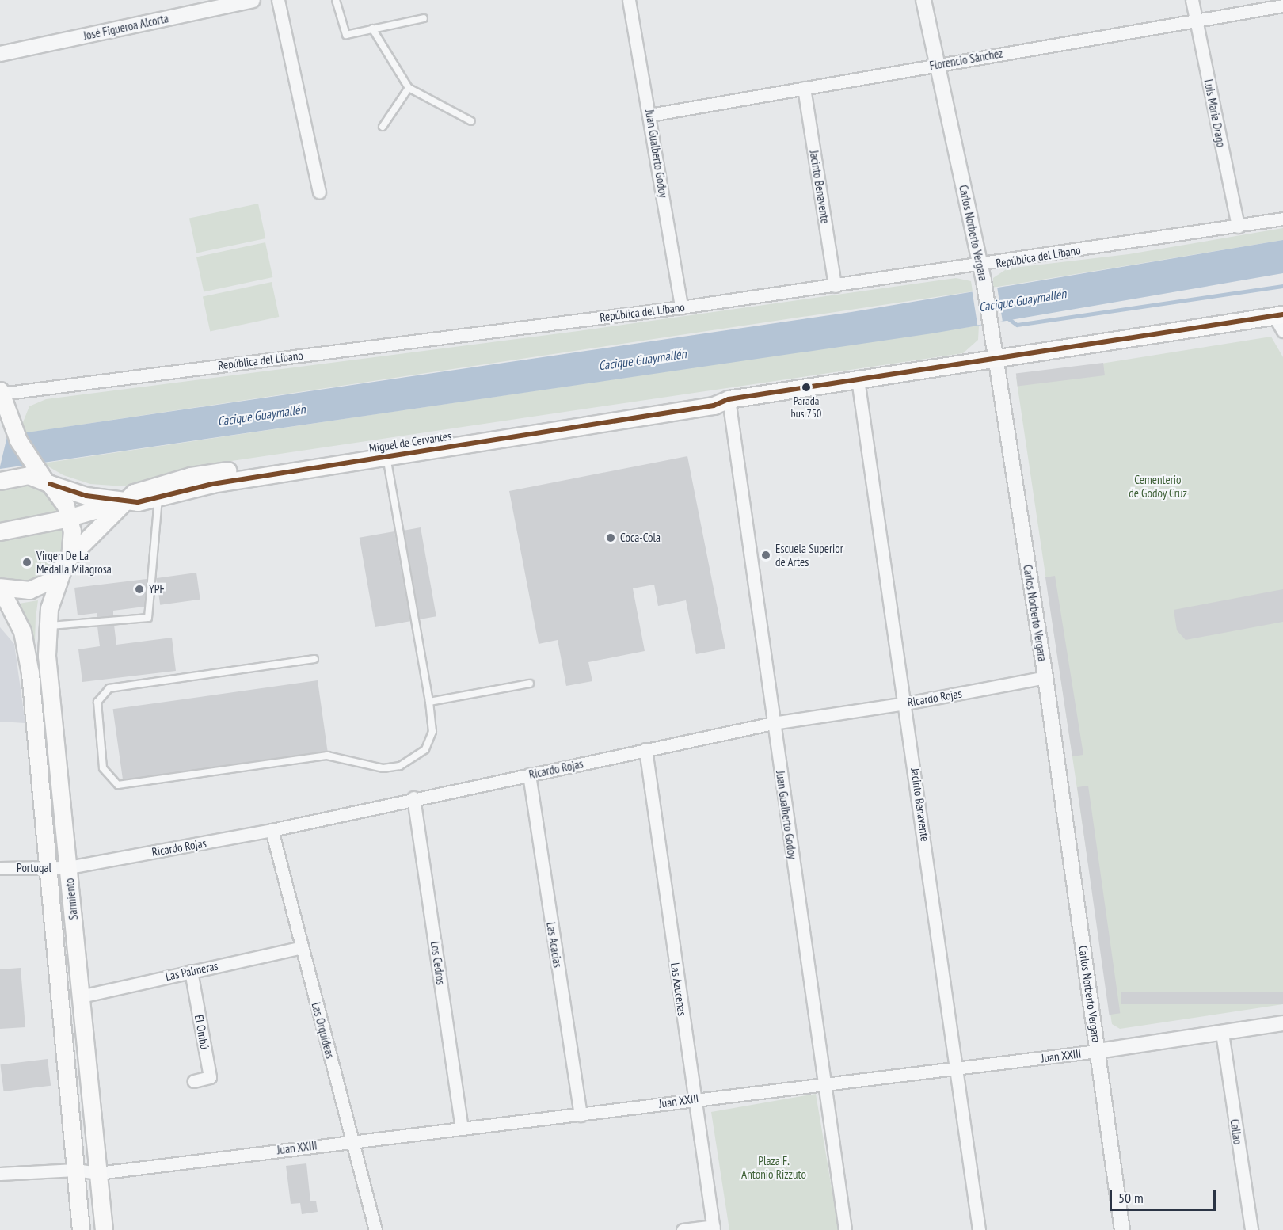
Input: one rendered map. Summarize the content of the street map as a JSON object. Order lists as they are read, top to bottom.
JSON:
{
  "streets": {
    "main road": ["Miguel de Cervantes", "Sarmiento"],
    "street": [
      "José Figueroa Alcorta",
      "Florencio Sánchez",
      "Luis Maria Drago",
      "Juan Gualberto Godoy",
      "Jacinto Benavente",
      "Carlos Norberto Vergara",
      "República del Líbano",
      "Ricardo Rojas",
      "Portugal",
      "Las Acacias",
      "Los Cedros",
      "Las Palmeras",
      "Las Azucenas",
      "Las Orquídeas",
      "El Ombú",
      "Juan XXIII",
      "Callao"
    ]
  },
  "crossings": [
    ["Florencio Sánchez", "Luis Maria Drago"],
    ["Florencio Sánchez", "Juan Gualberto Godoy"],
    ["Florencio Sánchez", "Jacinto Benavente"],
    ["Florencio Sánchez", "Carlos Norberto Vergara"],
    ["Luis Maria Drago", "República del Líbano"],
    ["Juan Gualberto Godoy", "República del Líbano"],
    ["Juan Gualberto Godoy", "Miguel de Cervantes"],
    ["Juan Gualberto Godoy", "Ricardo Rojas"],
    ["Juan Gualberto Godoy", "Juan XXIII"],
    ["Jacinto Benavente", "República del Líbano"],
    ["Jacinto Benavente", "Miguel de Cervantes"],
    ["Jacinto Benavente", "Ricardo Rojas"],
    ["Jacinto Benavente", "Juan XXIII"],
    ["Carlos Norberto Vergara", "República del Líbano"],
    ["Carlos Norberto Vergara", "Miguel de Cervantes"],
    ["Carlos Norberto Vergara", "Ricardo Rojas"],
    ["Carlos Norberto Vergara", "Juan XXIII"],
    ["Miguel de Cervantes", "Sarmiento"],
    ["Ricardo Rojas", "Portugal"],
    ["Ricardo Rojas", "Sarmiento"],
    ["Ricardo Rojas", "Las Acacias"],
    ["Ricardo Rojas", "Los Cedros"],
    ["Ricardo Rojas", "Las Azucenas"],
    ["Ricardo Rojas", "Las Orquídeas"],
    ["Portugal", "Sarmiento"],
    ["Sarmiento", "Las Palmeras"],
    ["Sarmiento", "Juan XXIII"],
    ["Las Acacias", "Juan XXIII"],
    ["Los Cedros", "Juan XXIII"],
    ["Las Palmeras", "Las Orquídeas"],
    ["Las Palmeras", "El Ombú"],
    ["Las Azucenas", "Juan XXIII"],
    ["Las Orquídeas", "Juan XXIII"],
    ["Juan XXIII", "Callao"]
  ],
  "water": ["Cacique Guaymallén"],
  "parks": ["Cementerio de Godoy Cruz", "Plaza F. Antonio Rizzuto"],
  "places": [
    "Parada bus 750",
    "Coca-Cola",
    "Escuela Superior de Artes",
    "Virgen De La Medalla Milagrosa",
    "YPF"
  ],
  "scale_bar": "50 m"
}
